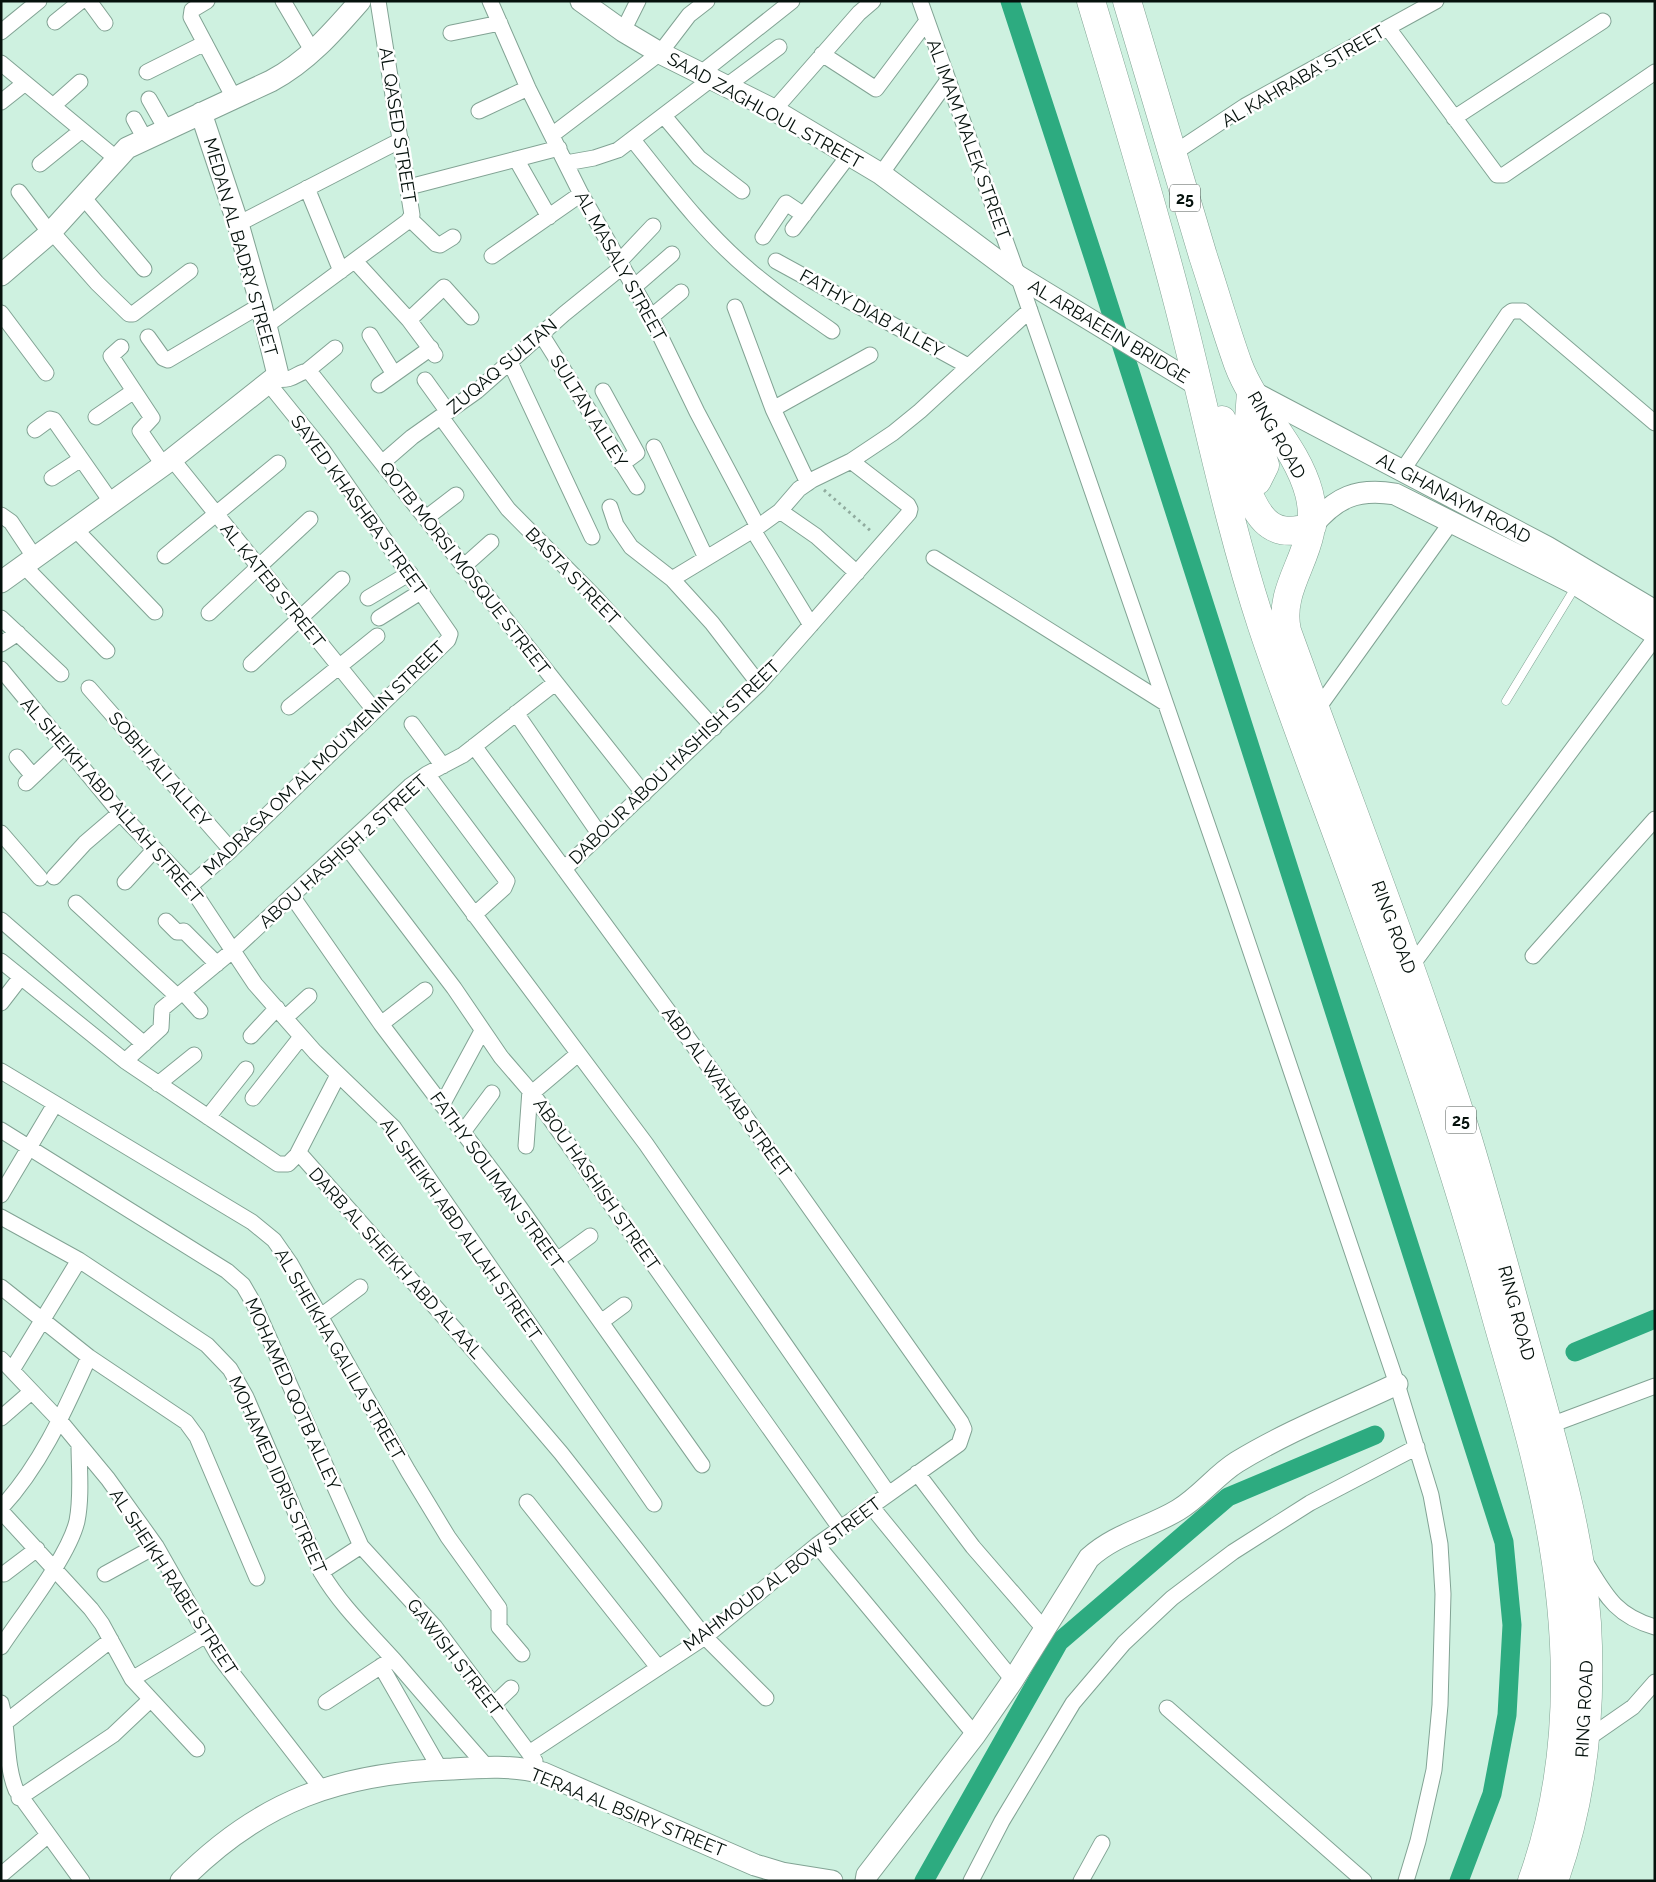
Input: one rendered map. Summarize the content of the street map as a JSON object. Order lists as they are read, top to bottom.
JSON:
{
  "streets": {
    "highway": ["25", "RING ROAD"],
    "street": [
      "AL KAHRABA' STREET",
      "SAAD ZAGHLOUL STREET",
      "AL QASED STREET",
      "AL IMAM MALEK STREET",
      "MEDAN AL BADRY STREET",
      "AL MASALY STREET",
      "FATHY DIAB ALLEY",
      "AL ARBAEEIN BRIDGE",
      "ZUQAQ SULTAN",
      "SULTAN ALLEY",
      "AL GHANAYM ROAD",
      "SAYED KHASHBA STREET",
      "QOTB MORSI MOSQUE STREET",
      "BASTA STREET",
      "AL KATEB STREET",
      "MADRASA OM AL MOU'MENIN STREET",
      "DABOUR ABOU HASHISH STREET",
      "SOBHI ALI ALLEY",
      "AL SHEIKH ABD ALLAH STREET",
      "ABOU HASHISH 2 STREET",
      "ABD AL WAHAB STREET",
      "FATHY SOLIMAN STREET",
      "ABOU HASHISH STREET",
      "DARB AL SHEIKH ABD AL AAL",
      "AL SHEIKHA GALILA STREET",
      "MOHAMED QOTB ALLEY",
      "MOHAMED IDRIS STREET",
      "MAHMOUD AL BOW STREET",
      "AL SHEIKH RABEI STREET",
      "GAWISH STREET",
      "TERAA AL BSIRY STREET"
    ]
  },
  "crossings": [
    ["AL KAHRABA' STREET", "RING ROAD"],
    ["SAAD ZAGHLOUL STREET", "AL IMAM MALEK STREET"],
    ["SAAD ZAGHLOUL STREET", "AL ARBAEEIN BRIDGE"],
    ["AL QASED STREET", "MEDAN AL BADRY STREET"],
    ["AL IMAM MALEK STREET", "AL ARBAEEIN BRIDGE"],
    ["MEDAN AL BADRY STREET", "SAYED KHASHBA STREET"],
    ["AL MASALY STREET", "ZUQAQ SULTAN"],
    ["AL MASALY STREET", "DABOUR ABOU HASHISH STREET"],
    ["AL ARBAEEIN BRIDGE", "RING ROAD"],
    ["ZUQAQ SULTAN", "SULTAN ALLEY"],
    ["ZUQAQ SULTAN", "QOTB MORSI MOSQUE STREET"],
    ["ZUQAQ SULTAN", "BASTA STREET"],
    ["RING ROAD", "AL GHANAYM ROAD"],
    ["SAYED KHASHBA STREET", "MADRASA OM AL MOU'MENIN STREET"],
    ["QOTB MORSI MOSQUE STREET", "DABOUR ABOU HASHISH STREET"],
    ["QOTB MORSI MOSQUE STREET", "ABOU HASHISH 2 STREET"],
    ["BASTA STREET", "DABOUR ABOU HASHISH STREET"],
    ["AL KATEB STREET", "MADRASA OM AL MOU'MENIN STREET"],
    ["MADRASA OM AL MOU'MENIN STREET", "SOBHI ALI ALLEY"],
    ["MADRASA OM AL MOU'MENIN STREET", "AL SHEIKH ABD ALLAH STREET"],
    ["DABOUR ABOU HASHISH STREET", "ABD AL WAHAB STREET"],
    ["AL SHEIKH ABD ALLAH STREET", "ABOU HASHISH 2 STREET"],
    ["ABOU HASHISH 2 STREET", "ABD AL WAHAB STREET"],
    ["ABOU HASHISH 2 STREET", "FATHY SOLIMAN STREET"],
    ["ABOU HASHISH 2 STREET", "ABOU HASHISH STREET"],
    ["ABD AL WAHAB STREET", "MAHMOUD AL BOW STREET"],
    ["ABOU HASHISH STREET", "MAHMOUD AL BOW STREET"],
    ["DARB AL SHEIKH ABD AL AAL", "MAHMOUD AL BOW STREET"],
    ["MOHAMED QOTB ALLEY", "GAWISH STREET"],
    ["MOHAMED IDRIS STREET", "TERAA AL BSIRY STREET"],
    ["MAHMOUD AL BOW STREET", "GAWISH STREET"],
    ["AL SHEIKH RABEI STREET", "TERAA AL BSIRY STREET"],
    ["GAWISH STREET", "TERAA AL BSIRY STREET"]
  ]
}
